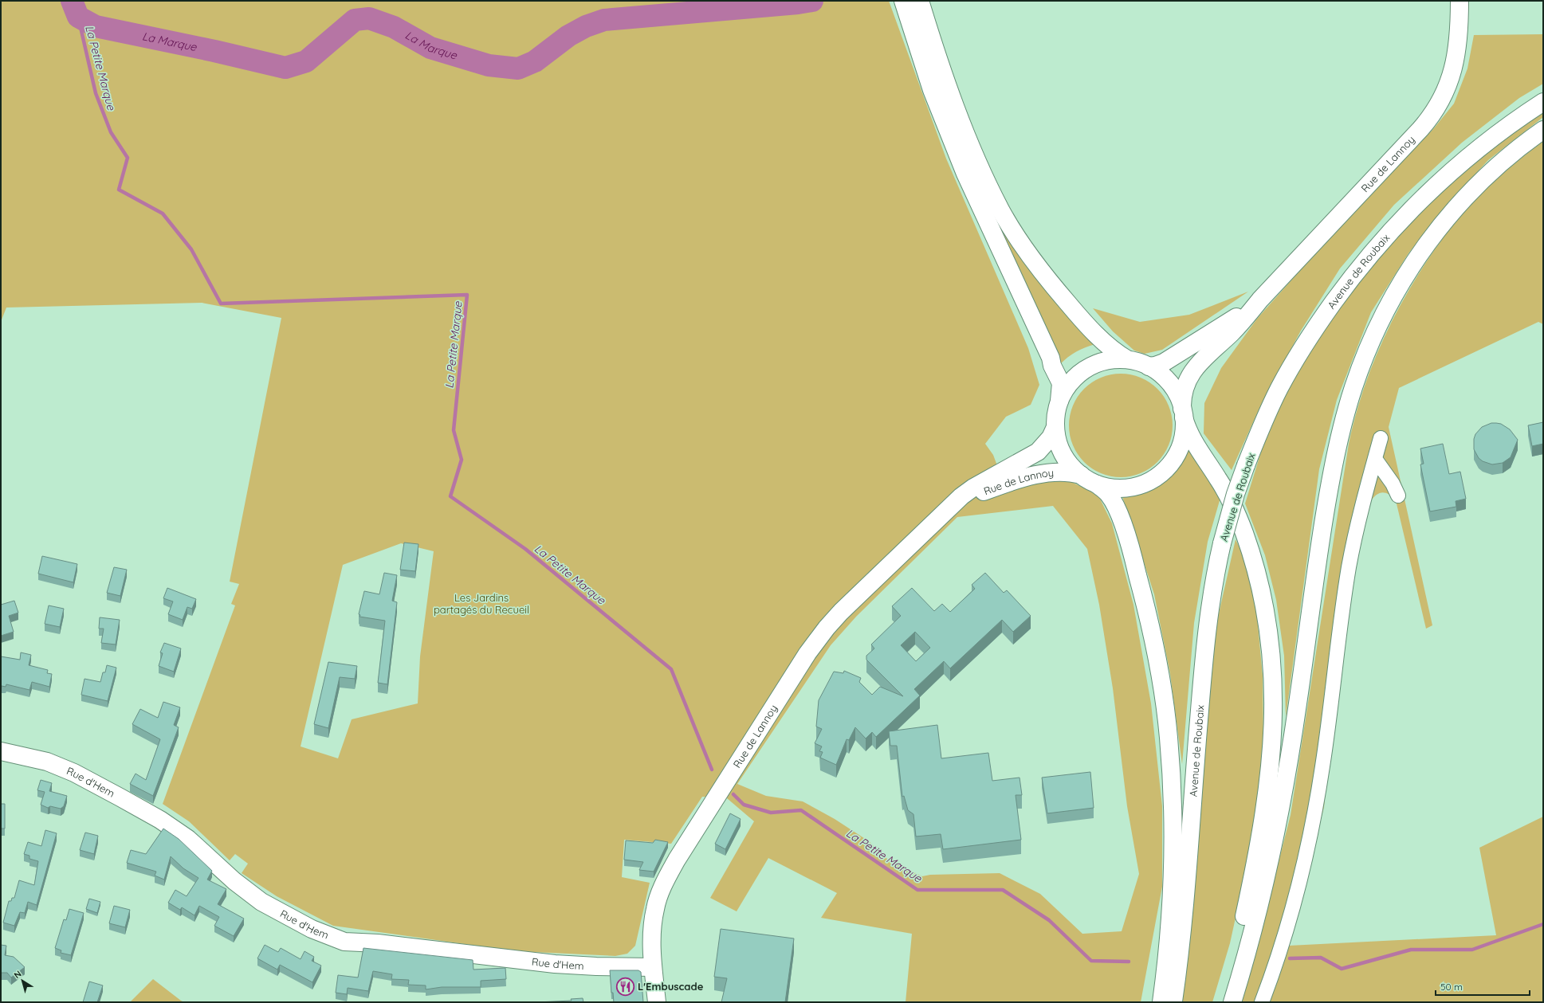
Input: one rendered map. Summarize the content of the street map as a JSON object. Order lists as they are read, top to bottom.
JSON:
{
  "streets": {
    "main road": ["Rue de Lannoy", "Avenue de Roubaix", "Rue d'Hem"]
  },
  "crossings": [
    ["Rue de Lannoy", "Rue d'Hem"]
  ],
  "water": ["La Marque", "La Petite Marque"],
  "parks": ["Les Jardins partagés du Recueil"],
  "places": {
    "restaurant": ["L'Embuscade"]
  },
  "scale_bar": "50 m",
  "north": "top left"
}
